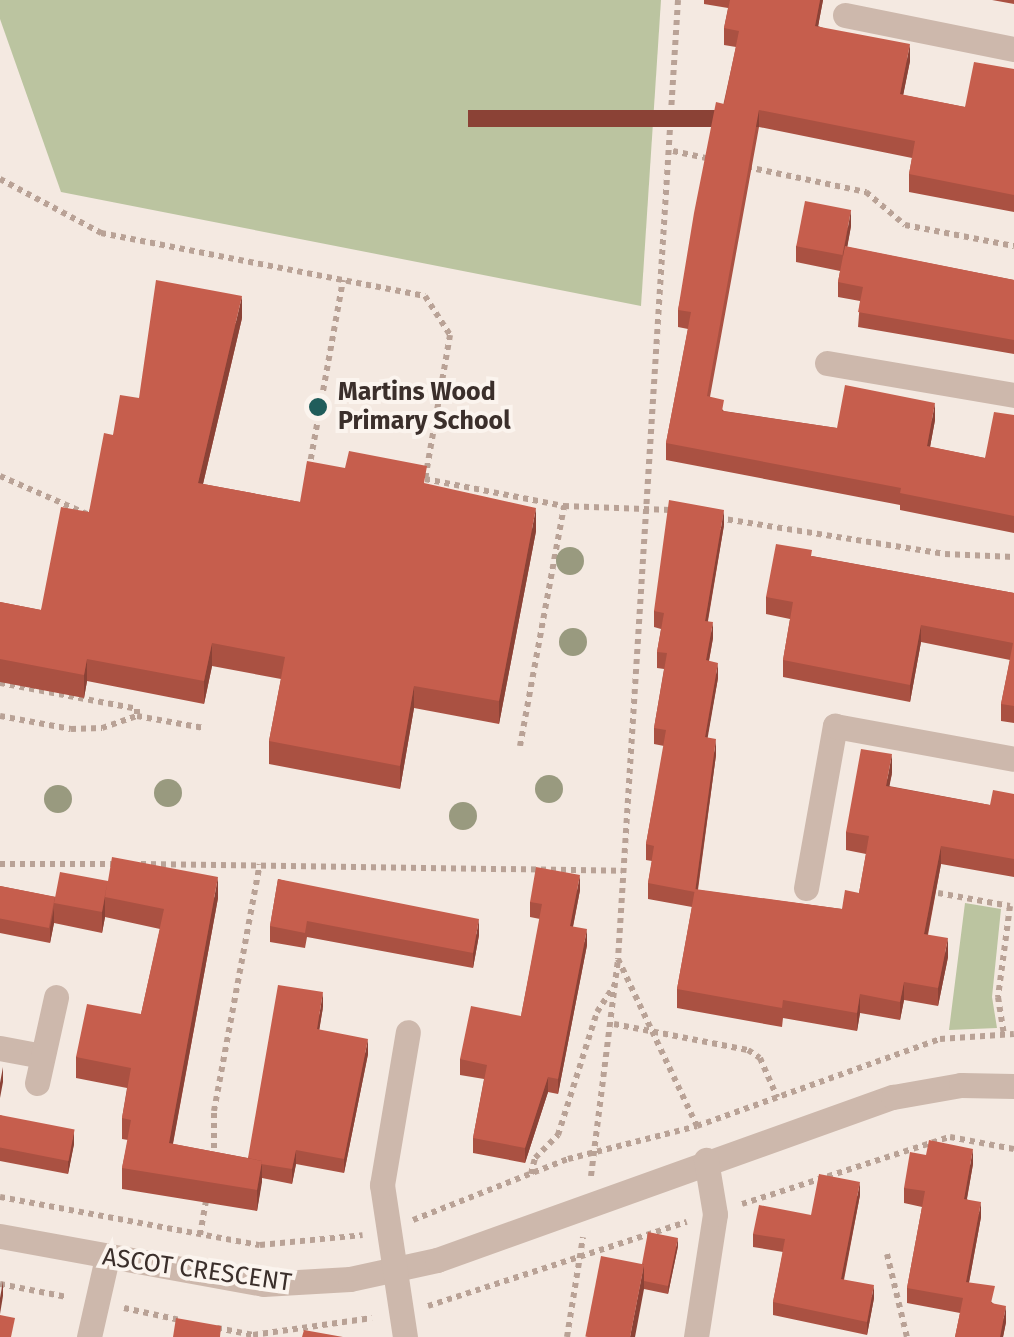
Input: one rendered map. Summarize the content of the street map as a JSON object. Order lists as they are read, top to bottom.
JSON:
{
  "streets": {
    "street": ["ASCOT CRESCENT"]
  },
  "places": ["Martins Wood Primary School"]
}
